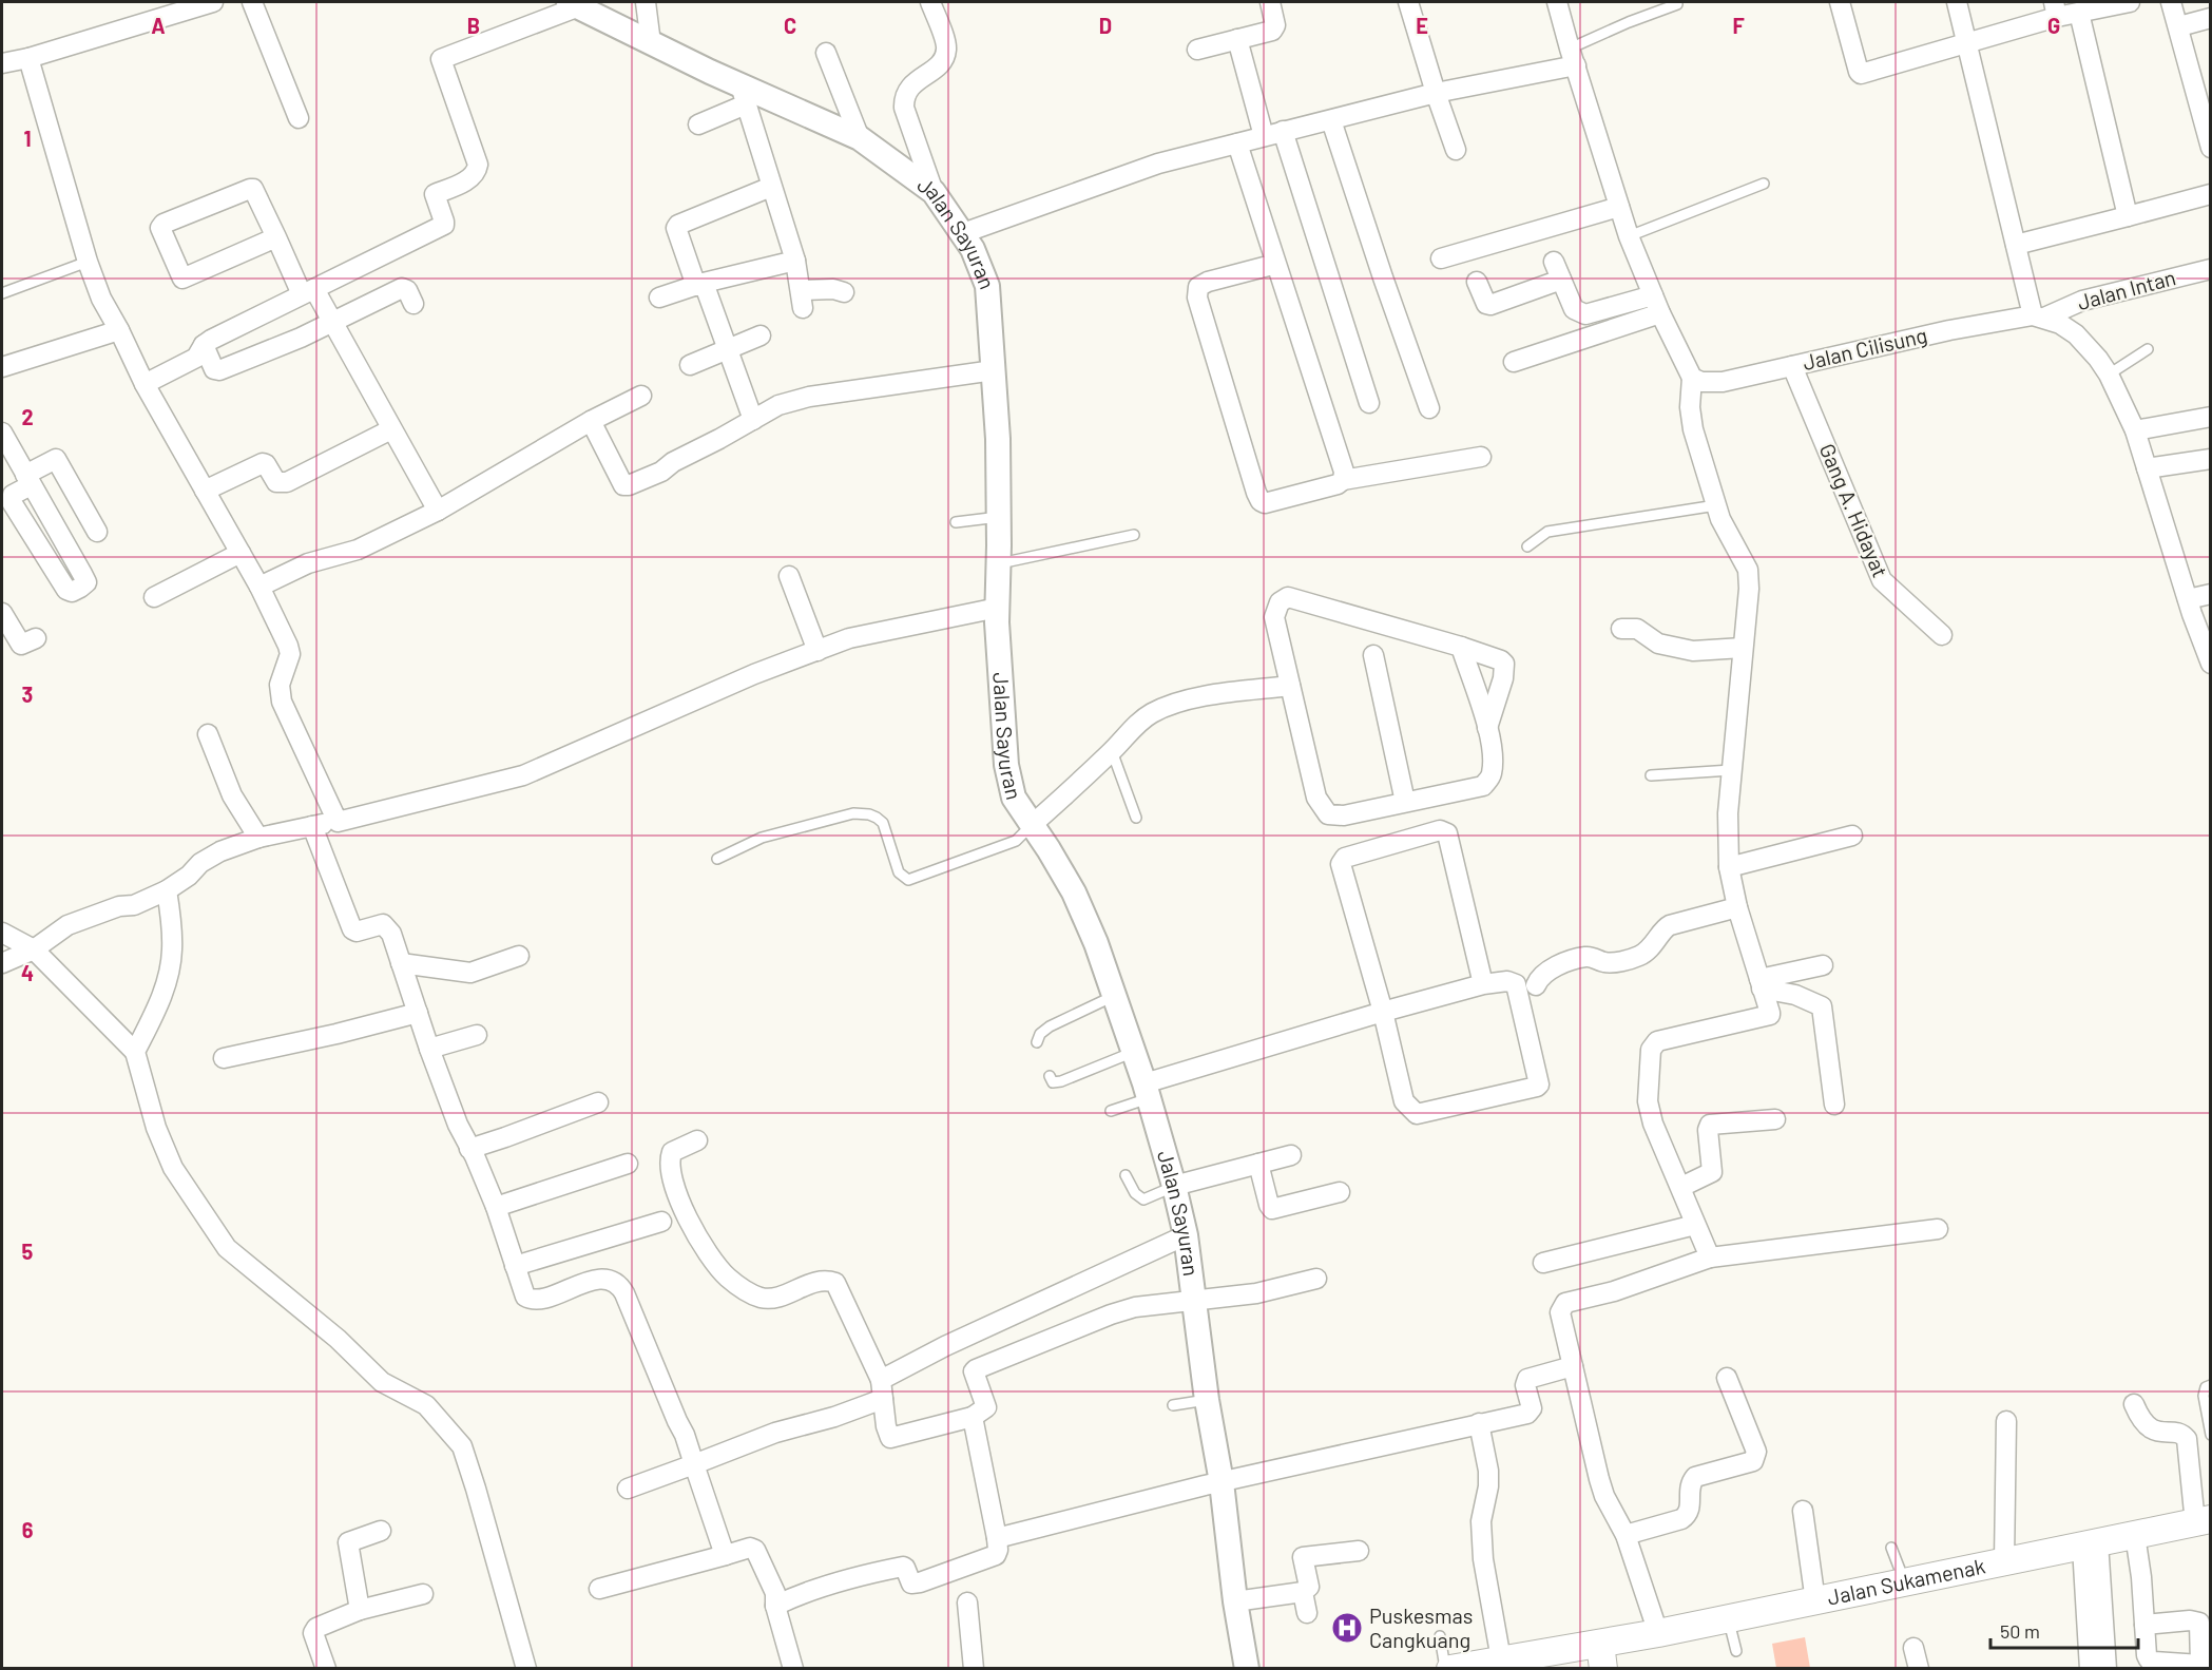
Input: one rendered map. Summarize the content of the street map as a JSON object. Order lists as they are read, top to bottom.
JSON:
{
  "streets": {
    "main road": ["Jalan Sukamenak"],
    "street": [
      "Jalan Sayuran",
      "Jalan Intan",
      "Jalan Cilisung",
      "Gang A. Hidayat"
    ]
  },
  "crossings": [
    ["Jalan Intan", "Jalan Cilisung"],
    ["Jalan Cilisung", "Gang A. Hidayat"]
  ],
  "places": {
    "hospital": ["Puskesmas Cangkuang"]
  },
  "scale_bar": "50 m",
  "grid": {
    "columns": [
      "A",
      "B",
      "C",
      "D",
      "E",
      "F",
      "G"
    ],
    "rows": [
      "1",
      "2",
      "3",
      "4",
      "5",
      "6"
    ]
  }
}
